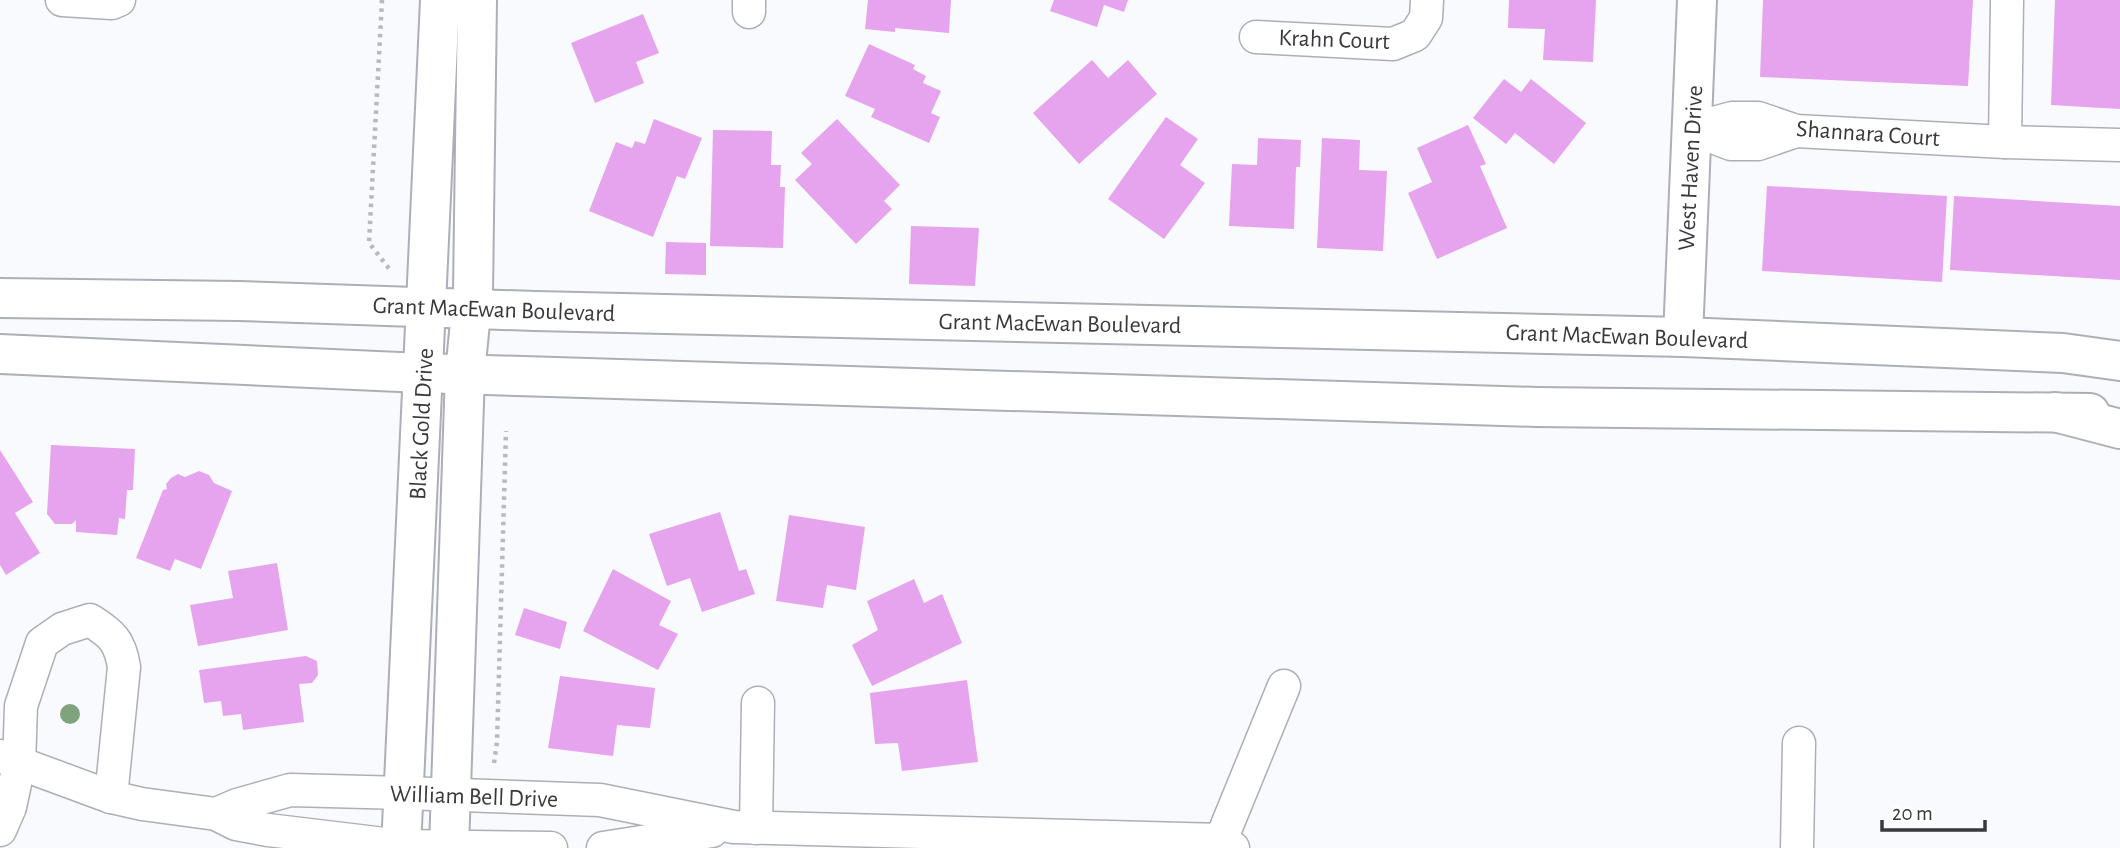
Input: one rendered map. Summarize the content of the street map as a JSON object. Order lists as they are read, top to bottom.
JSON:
{
  "streets": {
    "main road": ["West Haven Drive", "Grant MacEwan Boulevard", "Black Gold Drive"],
    "street": ["Krahn Court", "Shannara Court", "William Bell Drive"]
  },
  "crossings": [
    ["Shannara Court", "West Haven Drive"],
    ["West Haven Drive", "Grant MacEwan Boulevard"],
    ["Grant MacEwan Boulevard", "Black Gold Drive"],
    ["Black Gold Drive", "William Bell Drive"]
  ],
  "scale_bar": "20 m"
}
